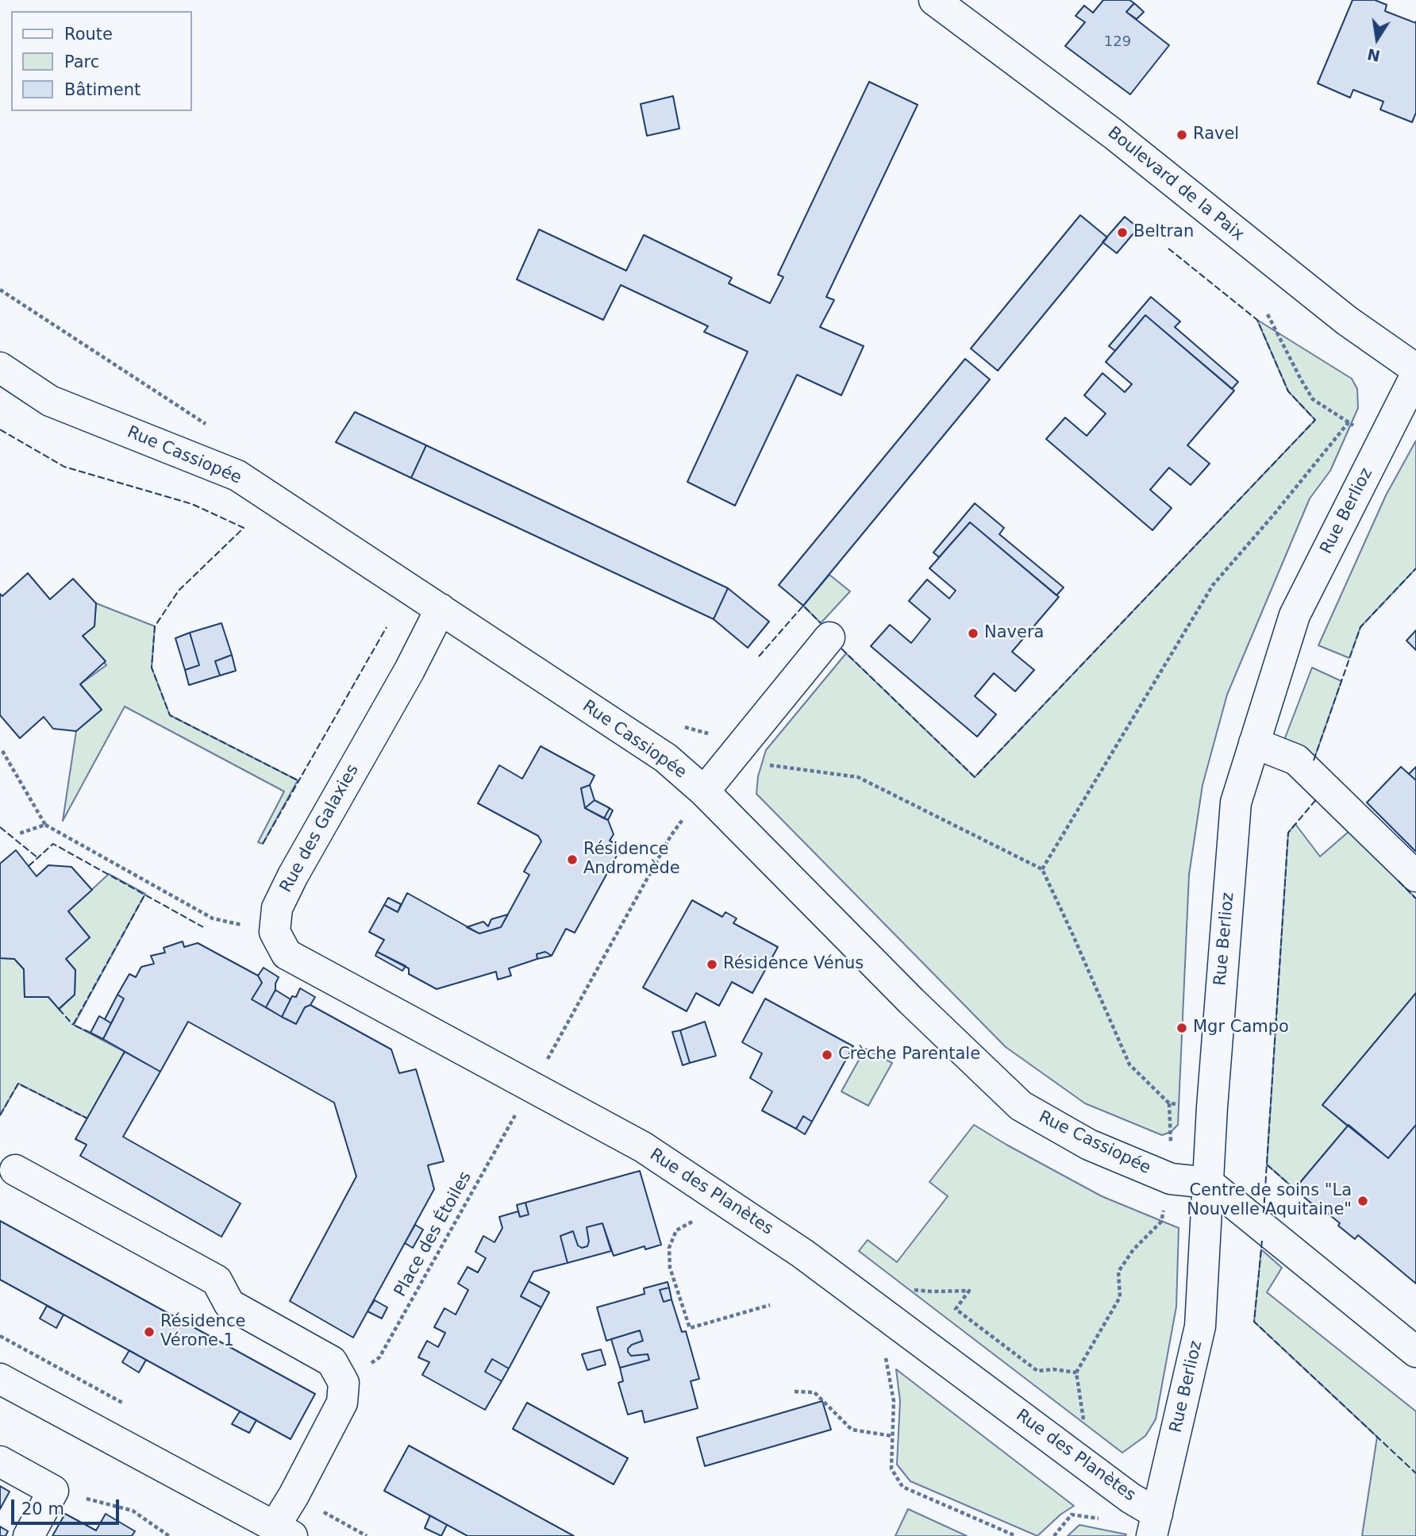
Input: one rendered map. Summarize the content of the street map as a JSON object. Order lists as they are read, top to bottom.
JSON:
{
  "streets": {
    "street": [
      "Boulevard de la Paix",
      "Rue Cassiopée",
      "Rue Berlioz",
      "Rue des Galaxies",
      "Rue des Planètes"
    ],
    "path": ["Place des Étoiles"]
  },
  "crossings": [
    ["Rue Cassiopée", "Rue Berlioz"],
    ["Rue Cassiopée", "Rue des Galaxies"],
    ["Rue Berlioz", "Rue des Planètes"],
    ["Rue des Planètes", "Place des Étoiles"]
  ],
  "places": [
    "Ravel",
    "Beltran",
    "Navera",
    "Résidence Andromède",
    "Résidence Vénus",
    "Mgr Campo",
    "Crèche Parentale",
    "Centre de soins \"La Nouvelle Aquitaine\"",
    "Résidence Vérone 1"
  ],
  "house_numbers": ["129"],
  "legend": ["Route", "Parc", "Bâtiment"],
  "scale_bar": "20 m",
  "north": "bottom"
}
